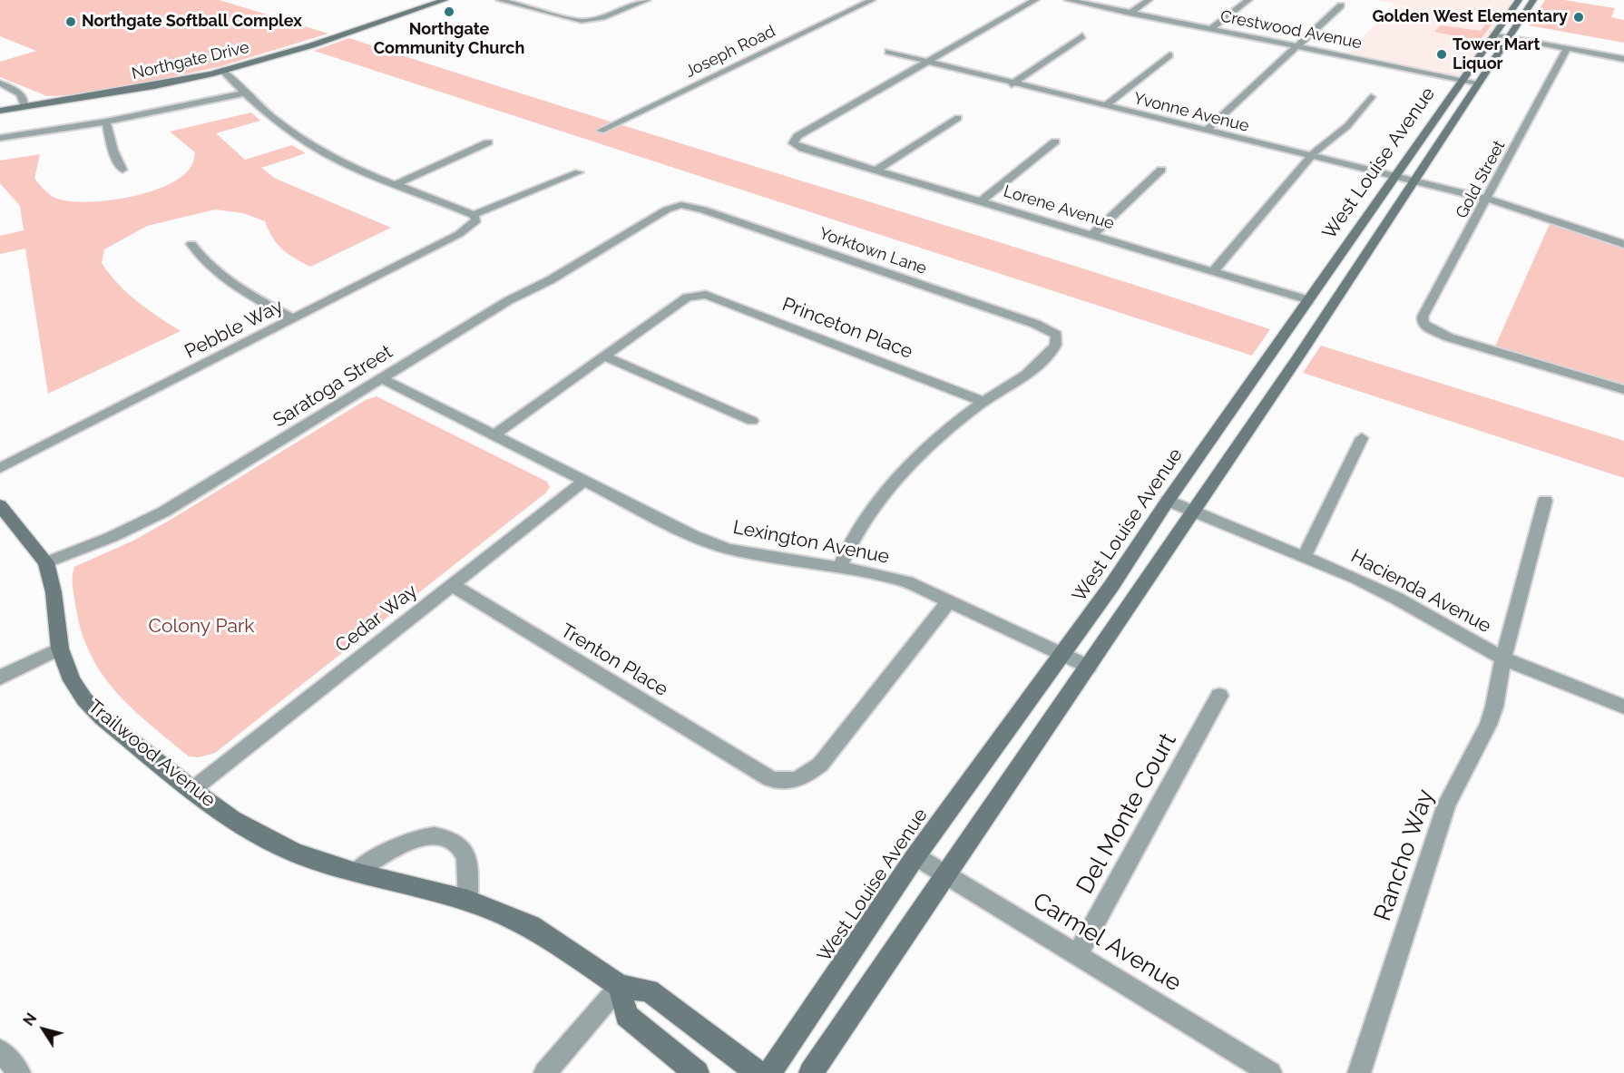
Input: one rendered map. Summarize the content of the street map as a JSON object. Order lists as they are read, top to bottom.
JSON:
{
  "streets": {
    "main road": ["Northgate Drive", "West Louise Avenue", "Trailwood Avenue"],
    "street": [
      "Crestwood Avenue",
      "Joseph Road",
      "Yvonne Avenue",
      "Gold Street",
      "Lorene Avenue",
      "Yorktown Lane",
      "Princeton Place",
      "Pebble Way",
      "Saratoga Street",
      "Lexington Avenue",
      "Hacienda Avenue",
      "Cedar Way",
      "Trenton Place",
      "Del Monte Court",
      "Rancho Way",
      "Carmel Avenue"
    ]
  },
  "crossings": [
    ["Crestwood Avenue", "West Louise Avenue"],
    ["Yvonne Avenue", "West Louise Avenue"],
    ["Yvonne Avenue", "Gold Street"],
    ["Yvonne Avenue", "Lorene Avenue"],
    ["West Louise Avenue", "Lorene Avenue"],
    ["West Louise Avenue", "Lexington Avenue"],
    ["West Louise Avenue", "Hacienda Avenue"],
    ["West Louise Avenue", "Carmel Avenue"],
    ["Yorktown Lane", "Princeton Place"],
    ["Yorktown Lane", "Saratoga Street"],
    ["Saratoga Street", "Lexington Avenue"],
    ["Saratoga Street", "Trailwood Avenue"],
    ["Lexington Avenue", "Cedar Way"],
    ["Lexington Avenue", "Trenton Place"],
    ["Hacienda Avenue", "Rancho Way"],
    ["Cedar Way", "Trenton Place"],
    ["Cedar Way", "Trailwood Avenue"],
    ["Del Monte Court", "Carmel Avenue"]
  ],
  "parks": ["Colony Park"],
  "places": [
    "Northgate Community Church",
    "Golden West Elementary",
    "Northgate Softball Complex",
    "Tower Mart Liquor"
  ],
  "north": "top left"
}
